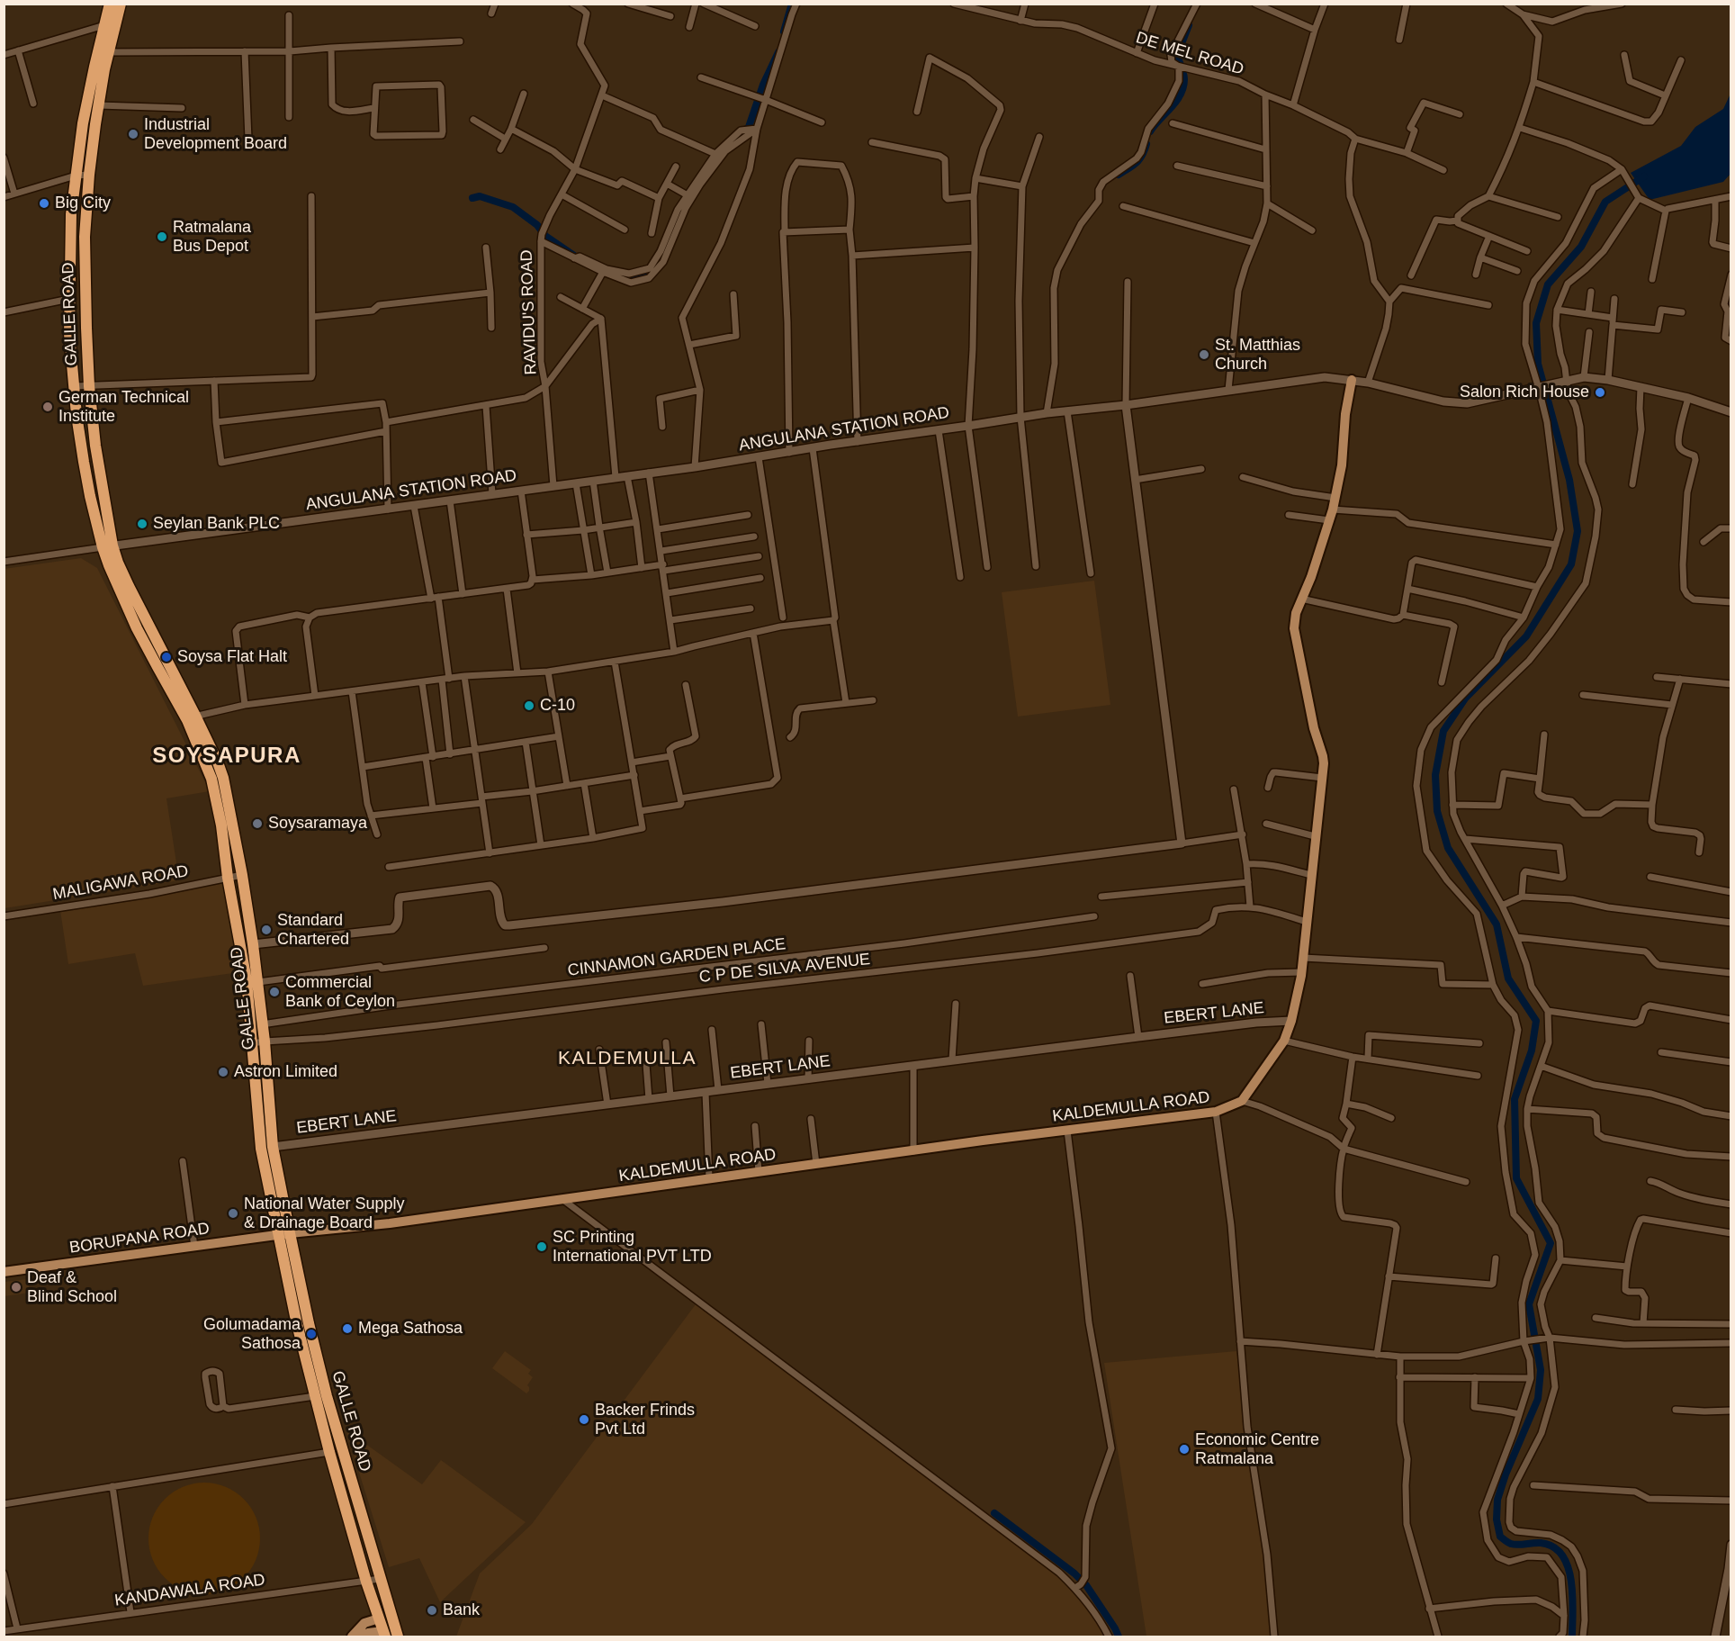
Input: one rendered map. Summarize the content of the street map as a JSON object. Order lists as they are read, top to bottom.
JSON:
{
  "streets": {
    "highway": ["GALLE ROAD"],
    "main road": ["KALDEMULLA ROAD", "BORUPANA ROAD"],
    "street": [
      "DE MEL ROAD",
      "RAVIDU'S ROAD",
      "ANGULANA STATION ROAD",
      "MALIGAWA ROAD",
      "CINNAMON GARDEN PLACE",
      "C P DE SILVA AVENUE",
      "EBERT LANE",
      "KANDAWALA ROAD"
    ]
  },
  "crossings": [
    ["RAVIDU'S ROAD", "ANGULANA STATION ROAD"],
    ["GALLE ROAD", "ANGULANA STATION ROAD"],
    ["GALLE ROAD", "MALIGAWA ROAD"],
    ["GALLE ROAD", "CINNAMON GARDEN PLACE"],
    ["GALLE ROAD", "C P DE SILVA AVENUE"],
    ["GALLE ROAD", "EBERT LANE"],
    ["GALLE ROAD", "KALDEMULLA ROAD"],
    ["GALLE ROAD", "BORUPANA ROAD"],
    ["GALLE ROAD", "KANDAWALA ROAD"],
    ["KALDEMULLA ROAD", "BORUPANA ROAD"]
  ],
  "districts": ["SOYSAPURA", "KALDEMULLA"],
  "places": [
    "Industrial Development Board",
    "Big City",
    "Ratmalana Bus Depot",
    "St. Matthias Church",
    "Salon Rich House",
    "German Technical Institute",
    "Seylan Bank PLC",
    "Soysa Flat Halt",
    "C-10",
    "Soysaramaya",
    "Standard Chartered",
    "Commercial Bank of Ceylon",
    "Astron Limited",
    "National Water Supply & Drainage Board",
    "SC Printing International PVT LTD",
    "Deaf & Blind School",
    "Mega Sathosa",
    "Golumadama Sathosa",
    "Backer Frinds Pvt Ltd",
    "Economic Centre Ratmalana",
    "Bank"
  ]
}
